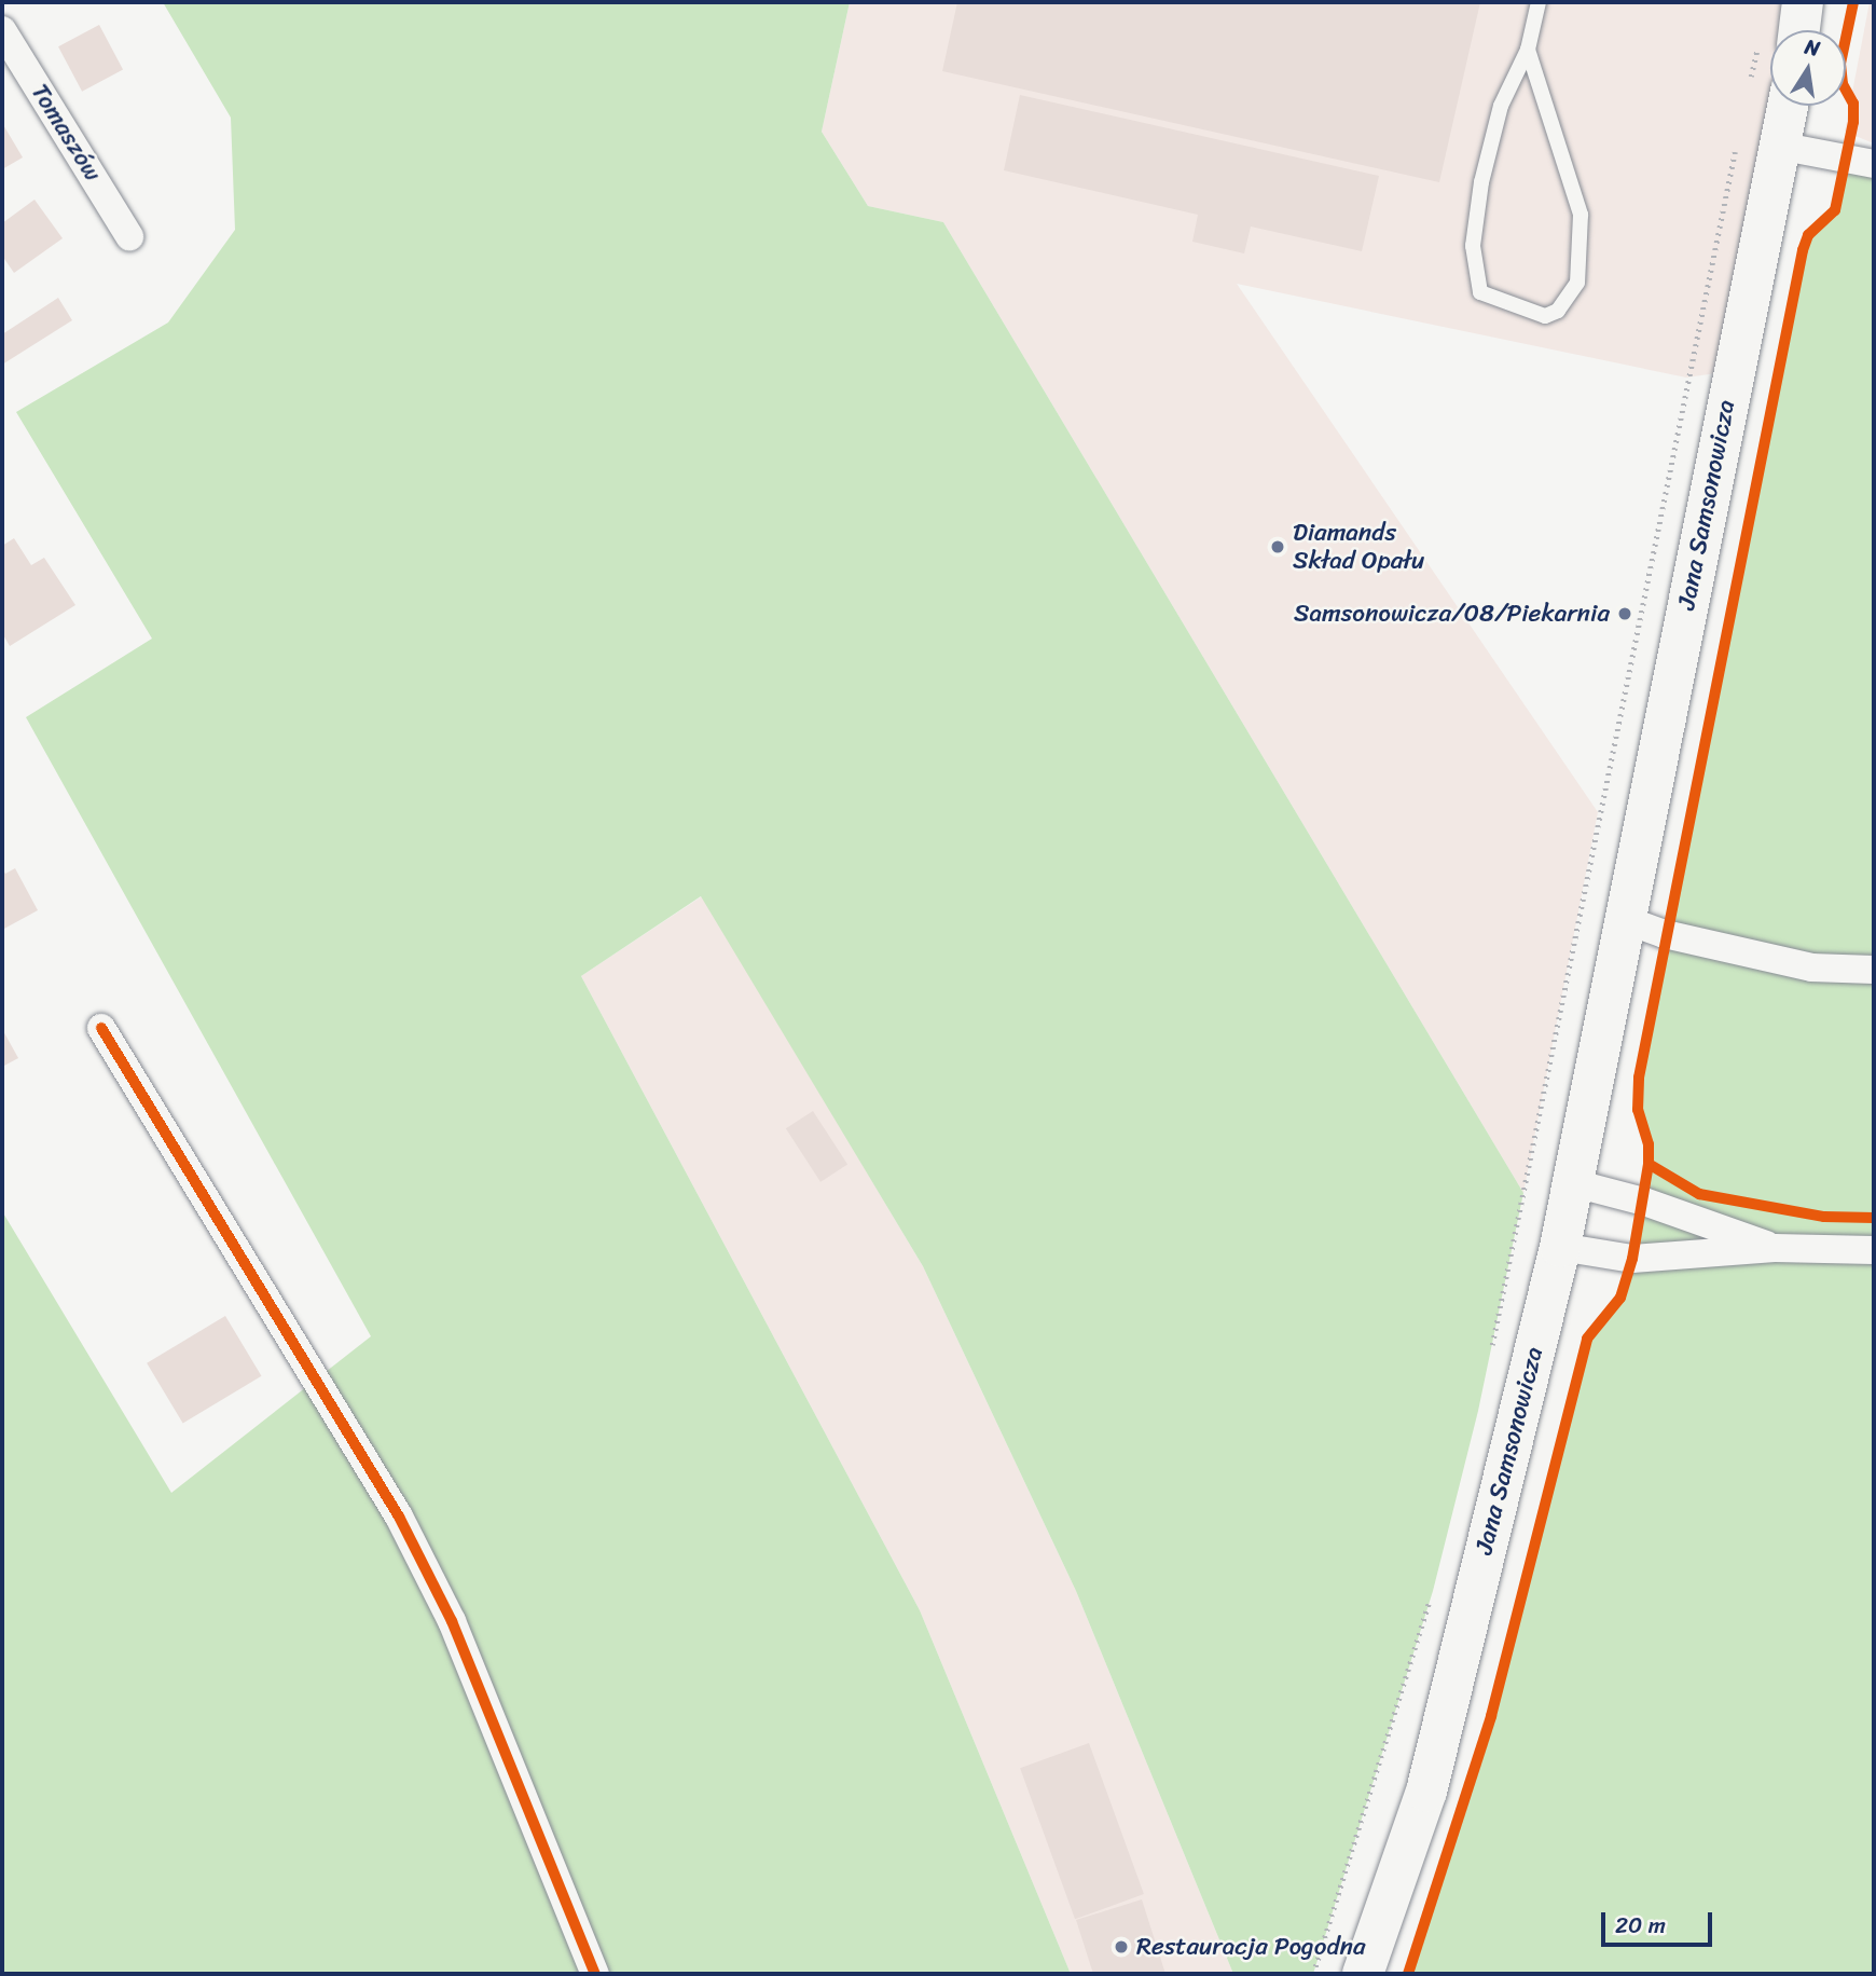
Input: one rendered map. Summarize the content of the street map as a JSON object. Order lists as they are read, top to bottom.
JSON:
{
  "streets": {
    "main road": ["Jana Samsonowicza"],
    "street": ["Tomaszów"]
  },
  "places": ["Diamands Skład Opału", "Samsonowicza/08/Piekarnia", "Restauracja Pogodna"],
  "scale_bar": "20 m",
  "north": "top"
}
